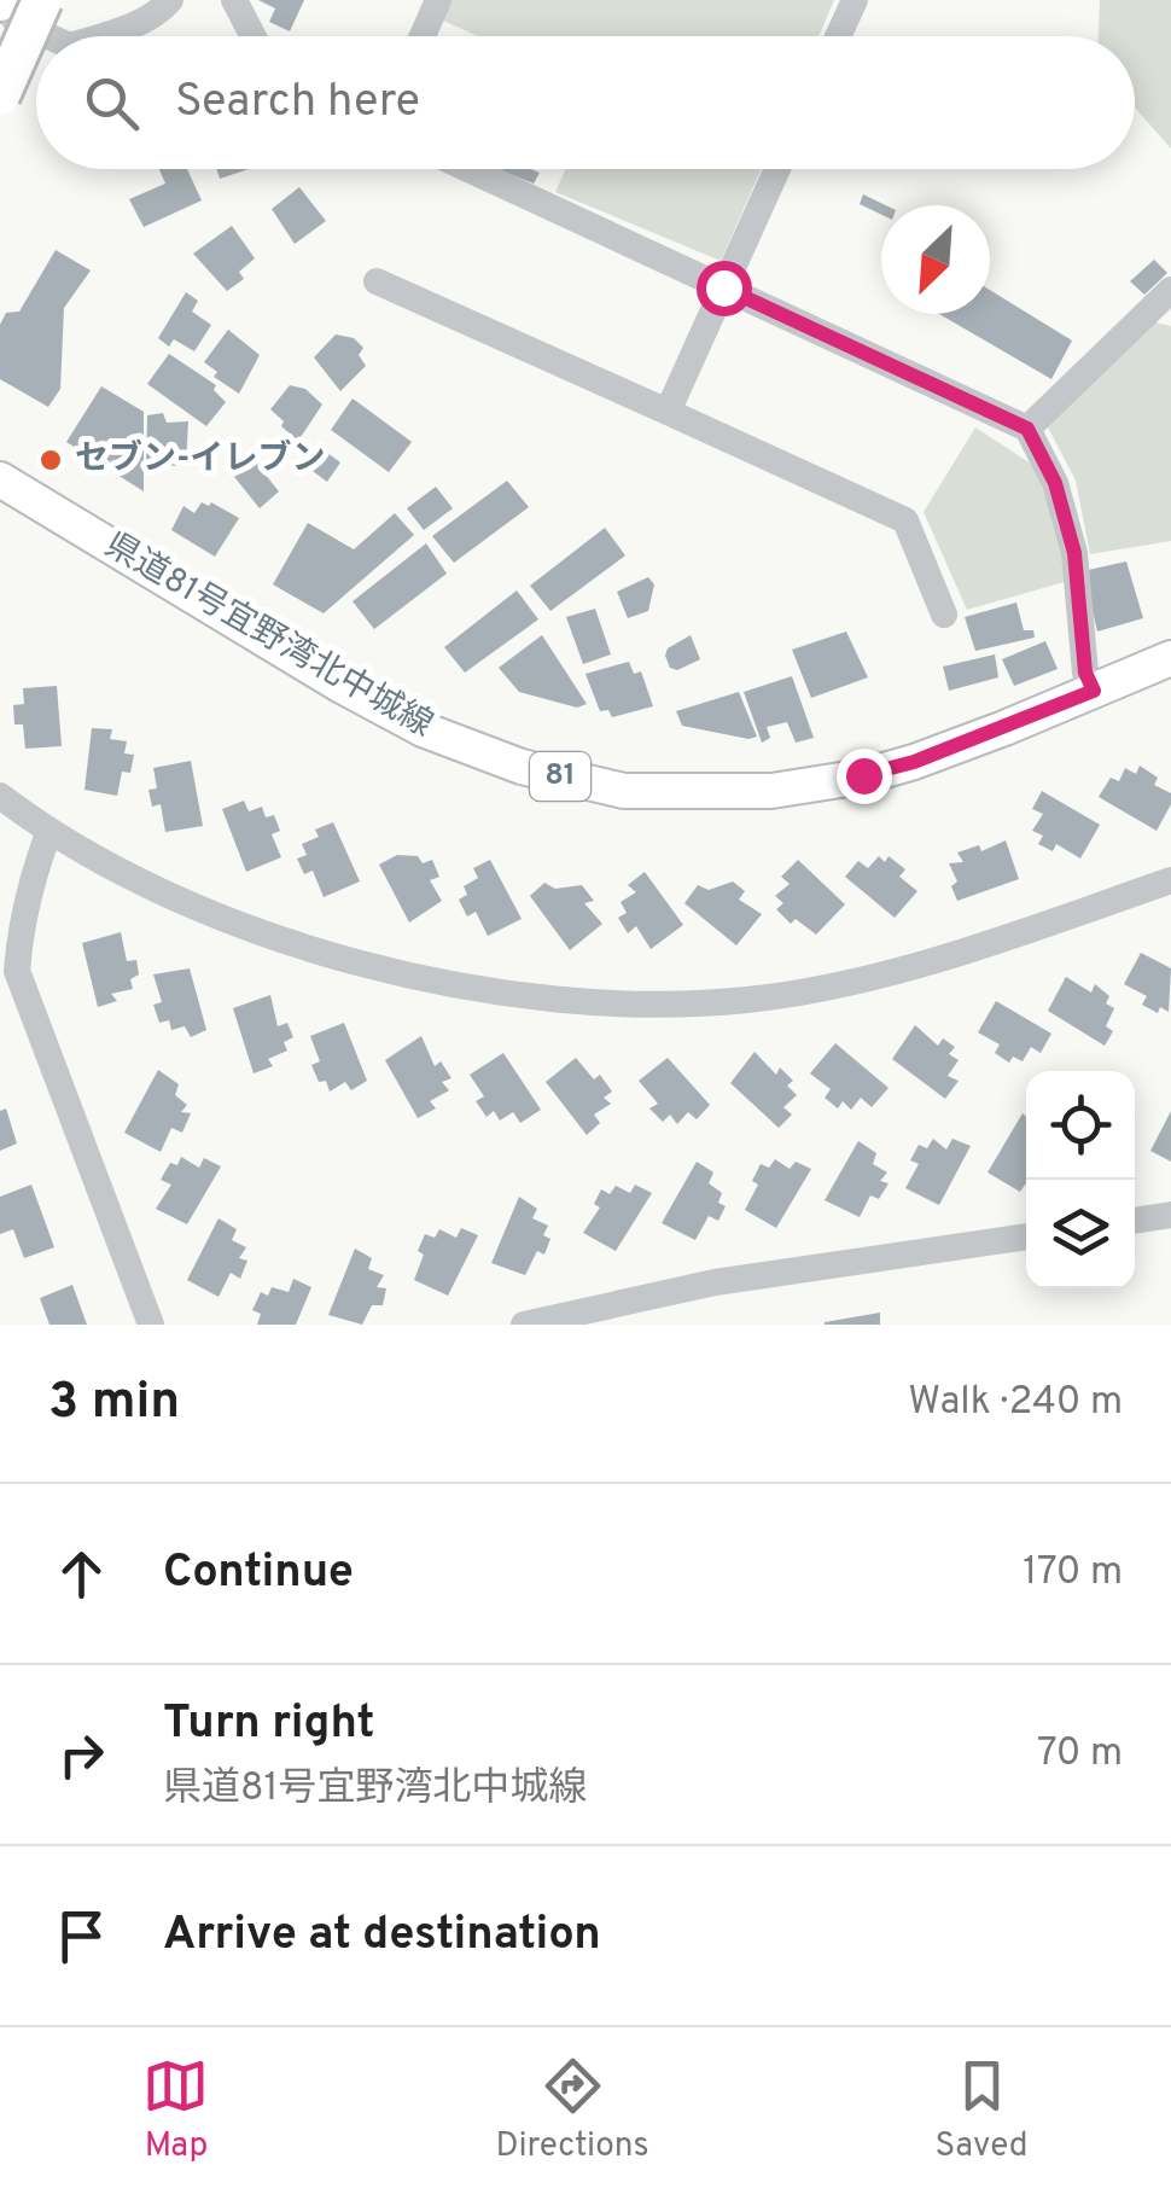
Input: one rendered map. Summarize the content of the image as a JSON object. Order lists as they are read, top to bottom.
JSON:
{
  "streets": {
    "main road": ["県道81号宜野湾北中城線", "81"]
  },
  "places": ["セブン-イレブン"],
  "north": "bottom left",
  "page": {
    "search": "Search here",
    "heading": ["3 min", "Walk · 240 m"],
    "list": [
      ["Continue", "170 m"],
      ["Turn right", "県道81号宜野湾北中城線", "70 m"],
      "Arrive at destination"
    ],
    "nav": ["Map", "Directions", "Saved"]
  }
}
